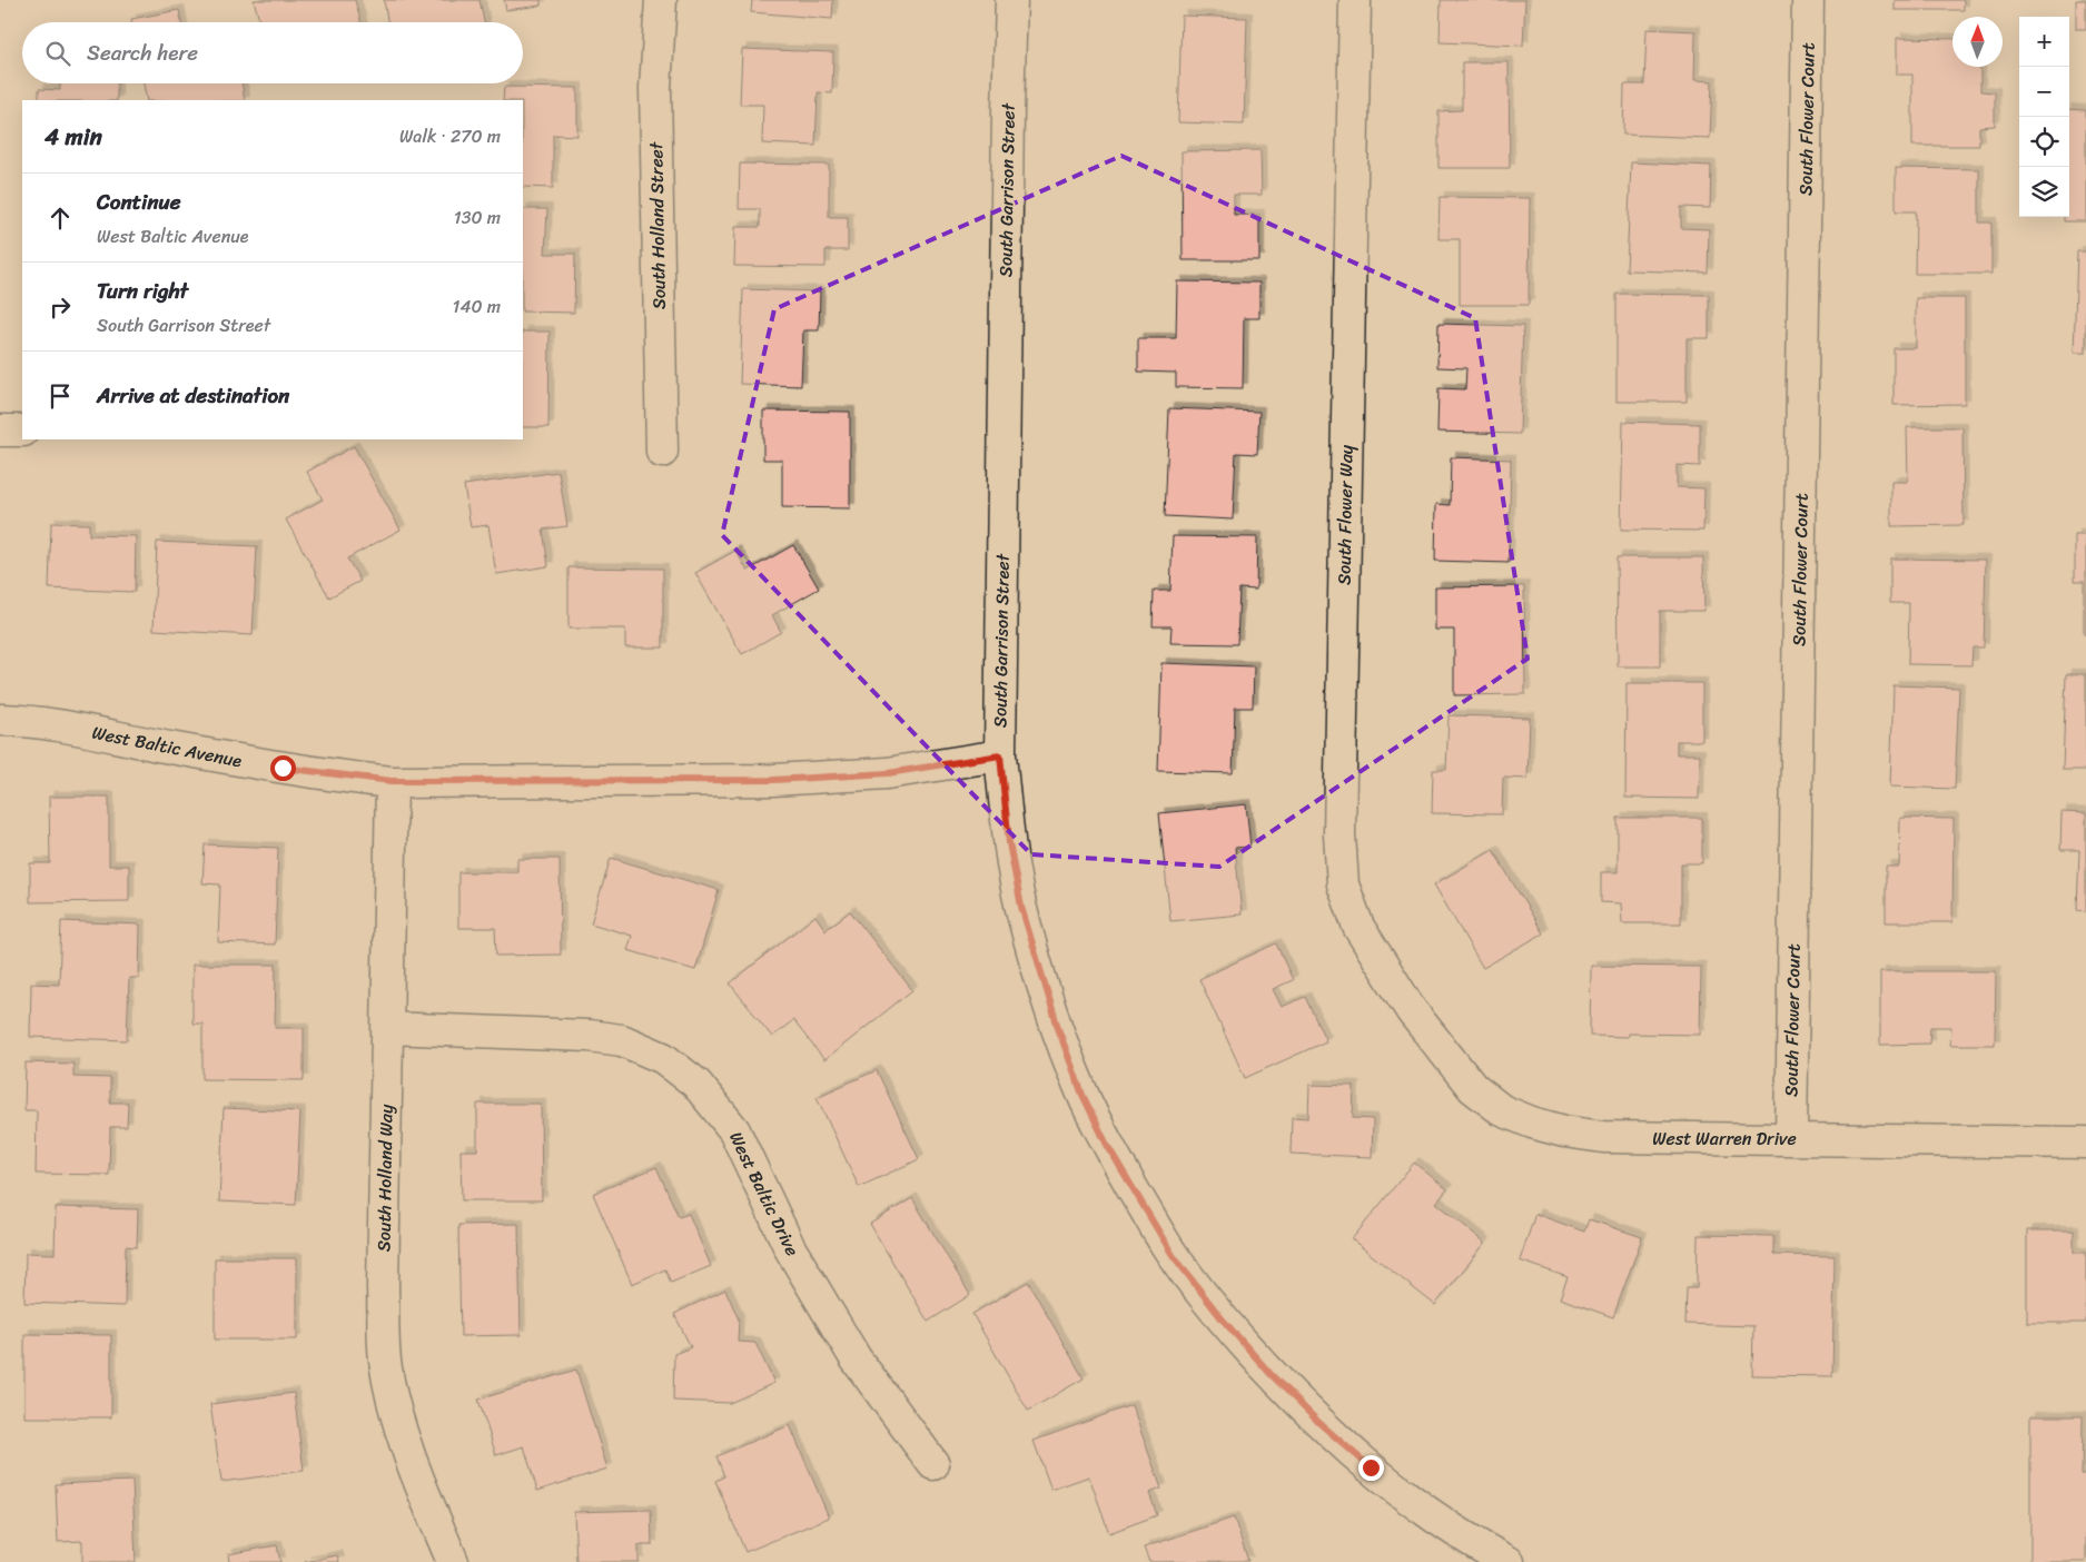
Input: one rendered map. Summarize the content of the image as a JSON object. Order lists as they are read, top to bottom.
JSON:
{
  "streets": {
    "street": [
      "South Flower Court",
      "South Garrison Street",
      "South Holland Street",
      "South Flower Way",
      "West Baltic Avenue",
      "West Warren Drive",
      "South Holland Way",
      "West Baltic Drive"
    ]
  },
  "crossings": [
    ["South Flower Court", "West Warren Drive"],
    ["South Garrison Street", "West Baltic Avenue"],
    ["South Flower Way", "West Warren Drive"],
    ["West Baltic Avenue", "South Holland Way"],
    ["South Holland Way", "West Baltic Drive"]
  ],
  "north": "top",
  "page": {
    "map_buttons": ["+", "−"],
    "search": "Search here",
    "heading": ["4 min", "Walk · 270 m"],
    "list": [
      ["Continue", "West Baltic Avenue", "130 m"],
      ["Turn right", "South Garrison Street", "140 m"],
      "Arrive at destination"
    ]
  }
}
